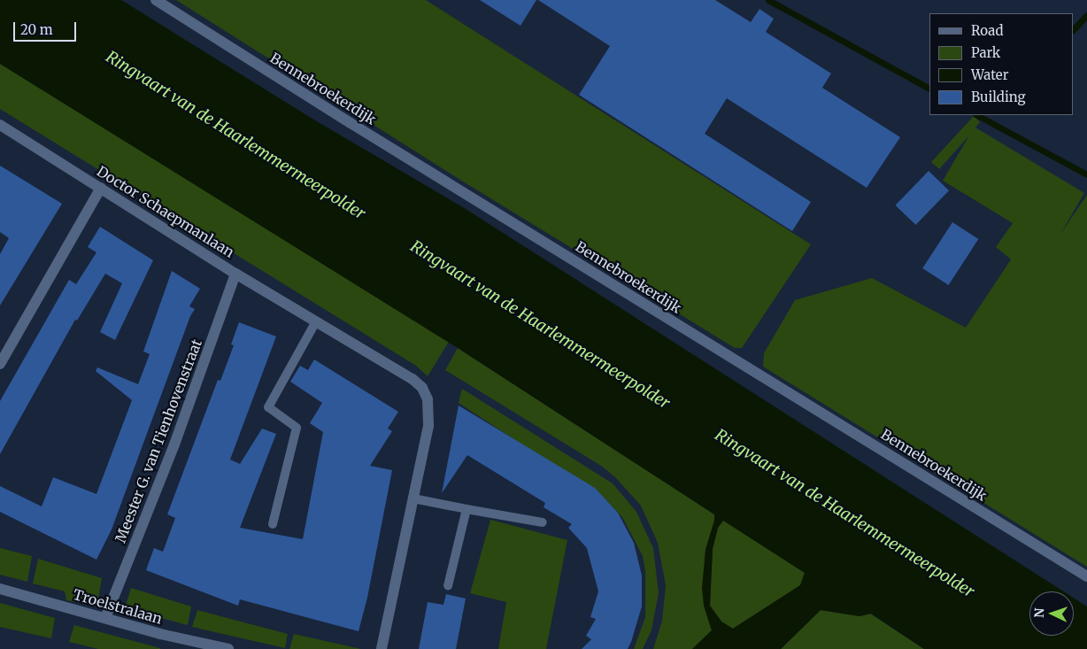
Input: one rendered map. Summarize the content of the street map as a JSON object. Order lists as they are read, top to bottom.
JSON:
{
  "streets": {
    "street": [
      "Bennebroekerdijk",
      "Doctor Schaepmanlaan",
      "Meester G. van Tienhovenstraat",
      "Troelstralaan"
    ]
  },
  "crossings": [
    ["Doctor Schaepmanlaan", "Meester G. van Tienhovenstraat"],
    ["Meester G. van Tienhovenstraat", "Troelstralaan"]
  ],
  "water": ["Ringvaart van de Haarlemmermeerpolder"],
  "legend": [
    "Road",
    "Park",
    "Water",
    "Building"
  ],
  "scale_bar": "20 m",
  "north": "left"
}
